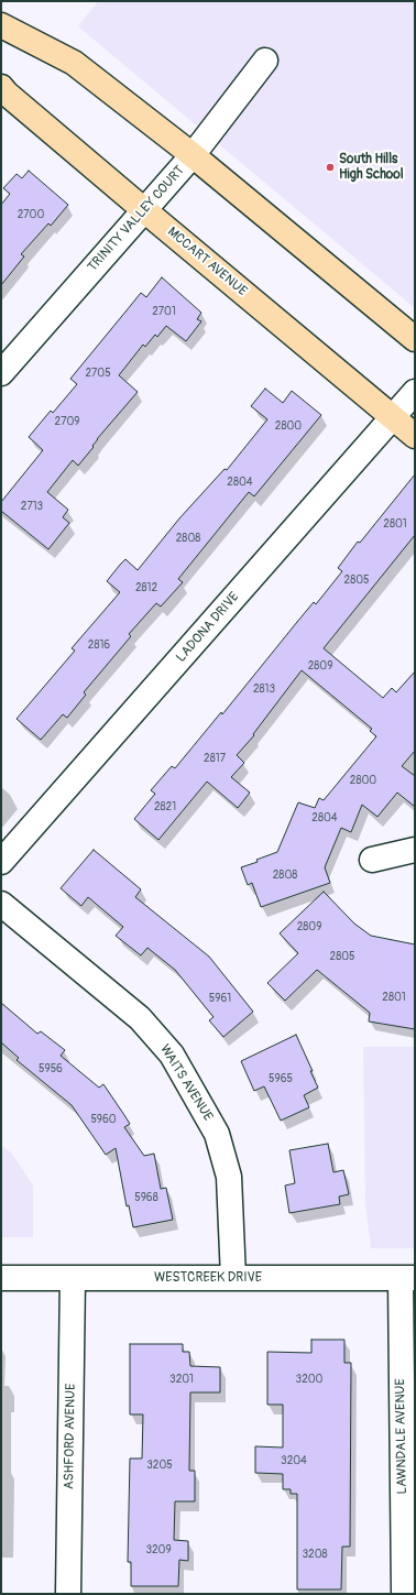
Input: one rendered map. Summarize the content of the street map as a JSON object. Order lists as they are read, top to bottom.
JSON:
{
  "streets": {
    "main road": ["MCCART AVENUE"],
    "street": [
      "TRINITY VALLEY COURT",
      "LADONA DRIVE",
      "WAITS AVENUE",
      "WESTCREEK DRIVE",
      "ASHFORD AVENUE",
      "LAWNDALE AVENUE"
    ]
  },
  "crossings": [
    ["TRINITY VALLEY COURT", "MCCART AVENUE"],
    ["MCCART AVENUE", "LADONA DRIVE"],
    ["WAITS AVENUE", "WESTCREEK DRIVE"],
    ["WESTCREEK DRIVE", "ASHFORD AVENUE"],
    ["WESTCREEK DRIVE", "LAWNDALE AVENUE"]
  ],
  "places": ["South Hills High School"],
  "house_numbers": [
    "2700",
    "2701",
    "2705",
    "2709",
    "2800",
    "2804",
    "2713",
    "2801",
    "2808",
    "2805",
    "2812",
    "2816",
    "2809",
    "2813",
    "2817",
    "2800",
    "2821",
    "2804",
    "2808",
    "2809",
    "2805",
    "2801",
    "5961",
    "5956",
    "5965",
    "5960",
    "5968",
    "3201",
    "3200",
    "3204",
    "3205",
    "3209",
    "3208"
  ]
}
